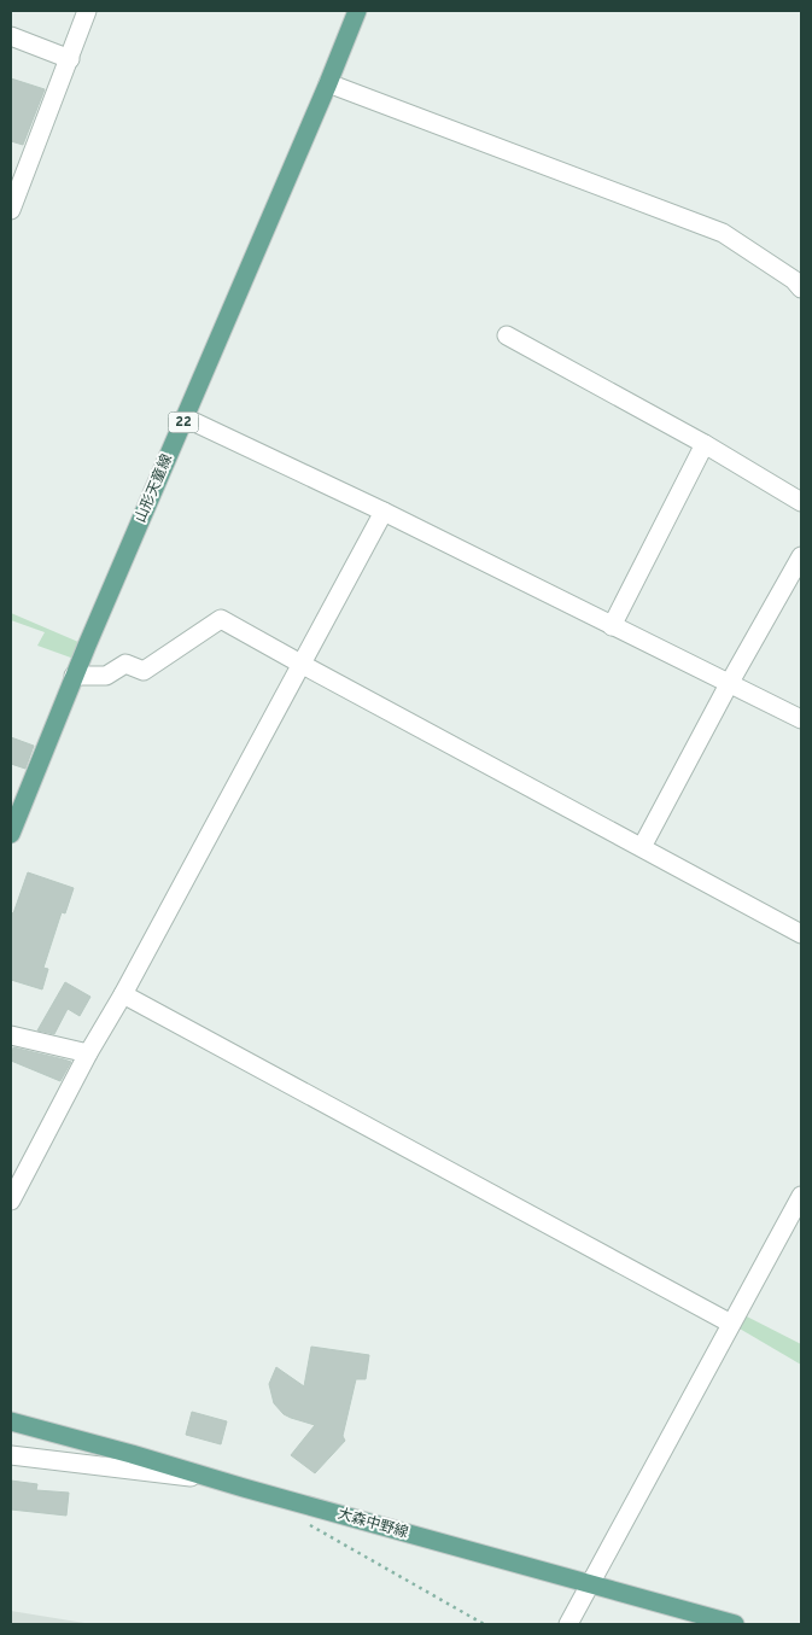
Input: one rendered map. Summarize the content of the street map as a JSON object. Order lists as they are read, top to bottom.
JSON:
{
  "streets": {
    "main road": ["22", "山形天童線", "大森中野線"]
  }
}
